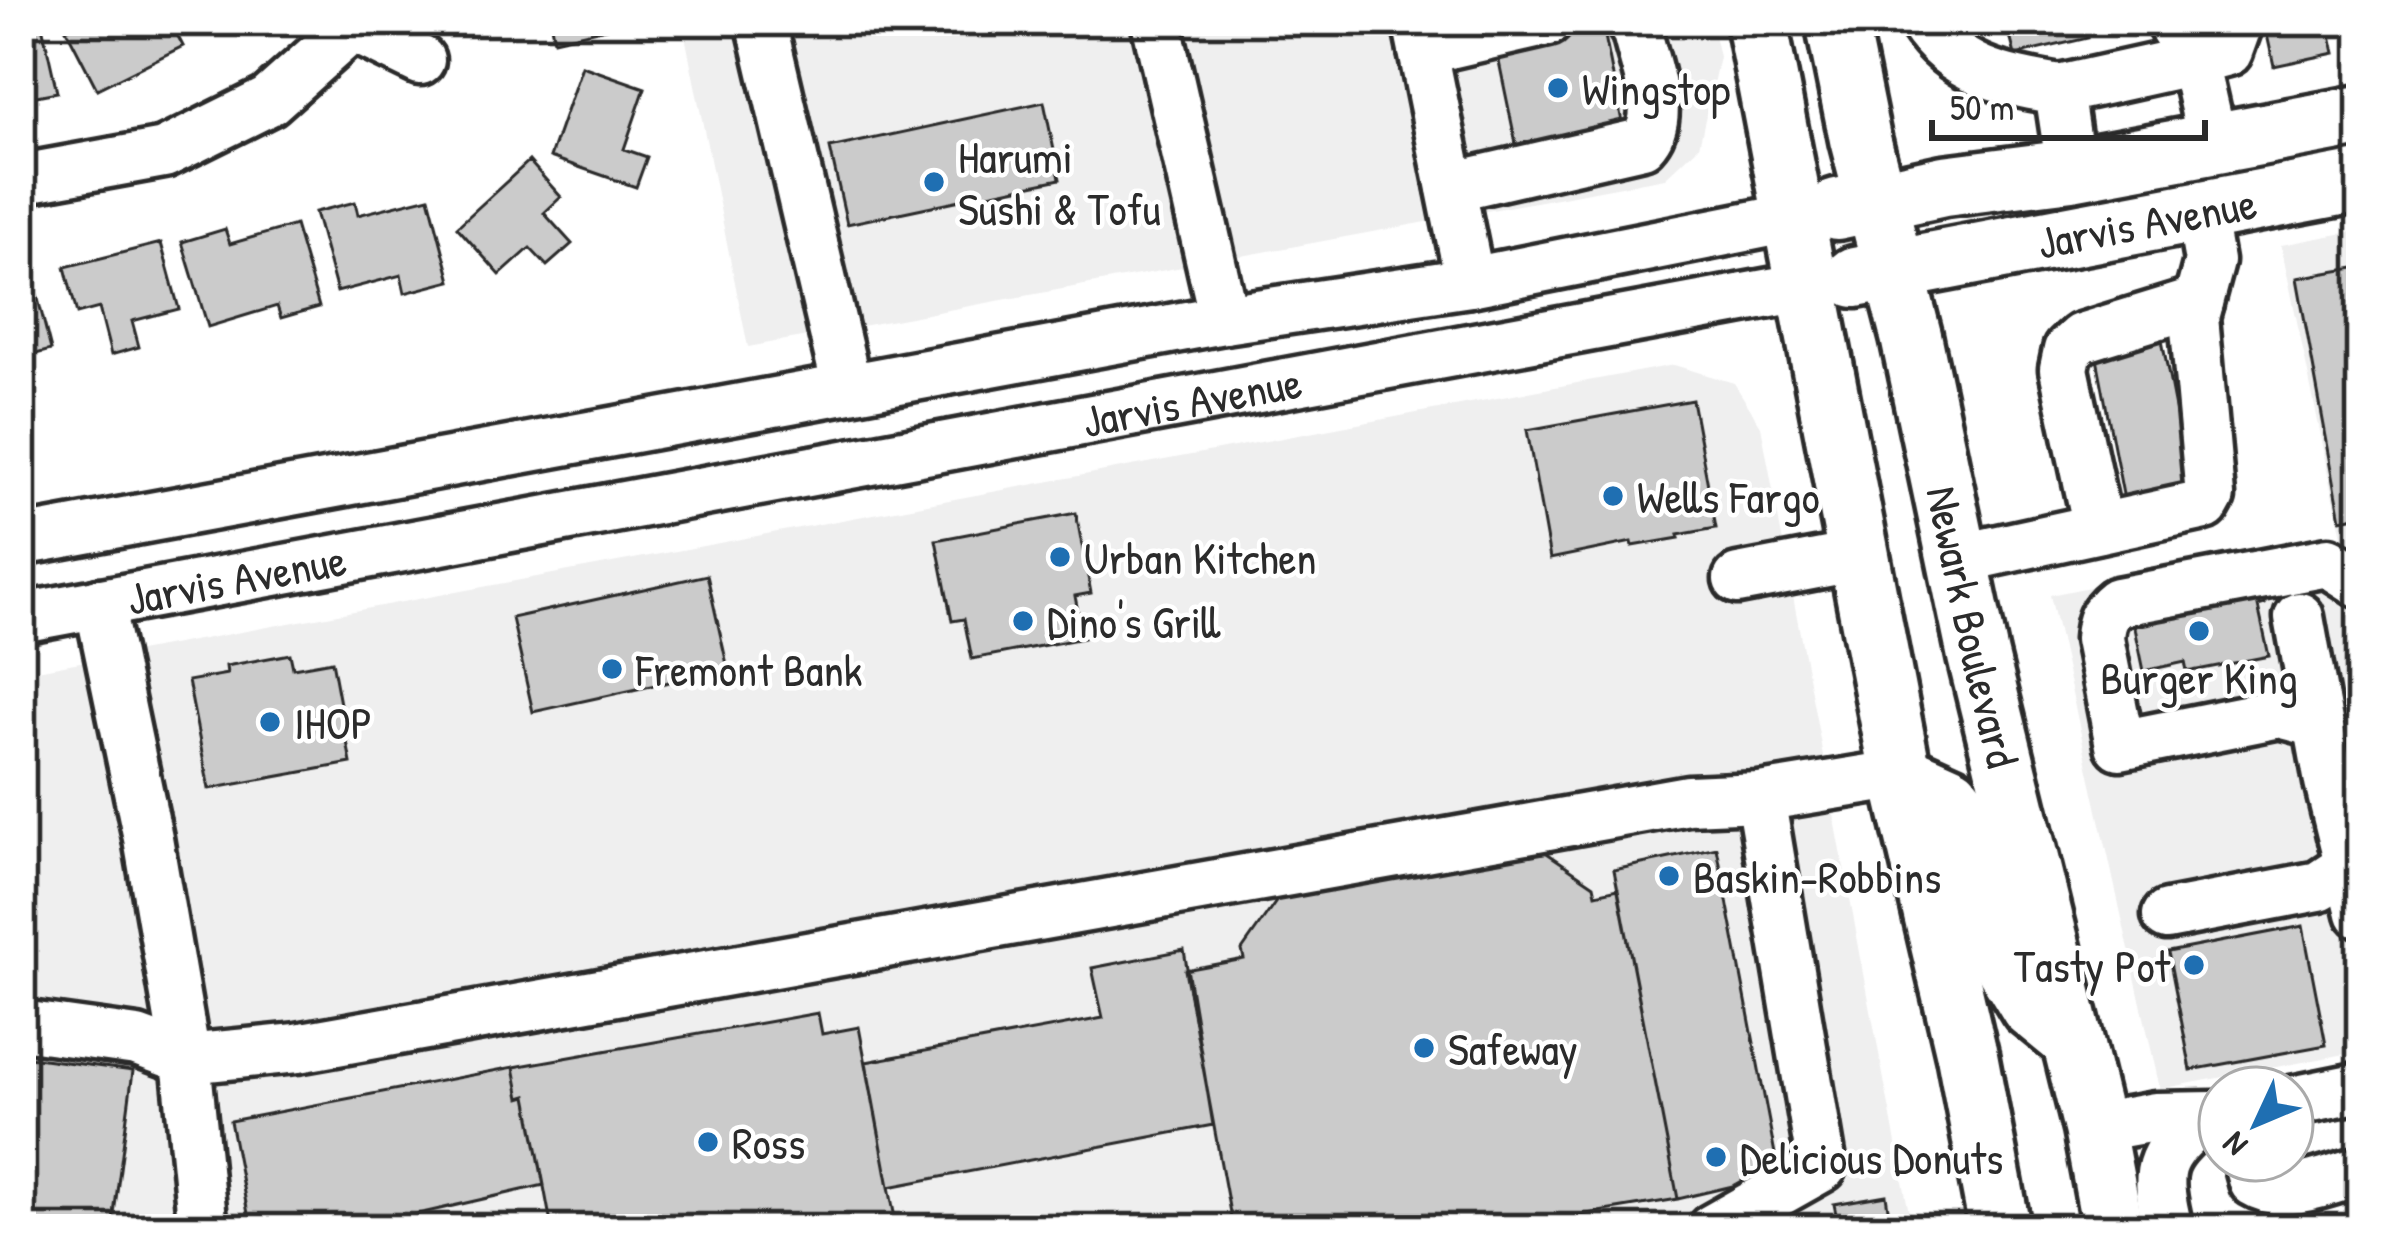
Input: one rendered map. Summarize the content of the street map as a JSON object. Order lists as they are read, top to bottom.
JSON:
{
  "streets": {
    "main road": ["Jarvis Avenue", "Newark Boulevard"]
  },
  "crossings": [
    ["Jarvis Avenue", "Newark Boulevard"]
  ],
  "places": [
    "Wingstop",
    "Harumi Sushi & Tofu",
    "Wells Fargo",
    "Urban Kitchen",
    "Dino's Grill",
    "Burger King",
    "Fremont Bank",
    "IHOP",
    "Baskin-Robbins",
    "Tasty Pot",
    "Safeway",
    "Ross",
    "Delicious Donuts"
  ],
  "scale_bar": "50 m",
  "north": "bottom left"
}
